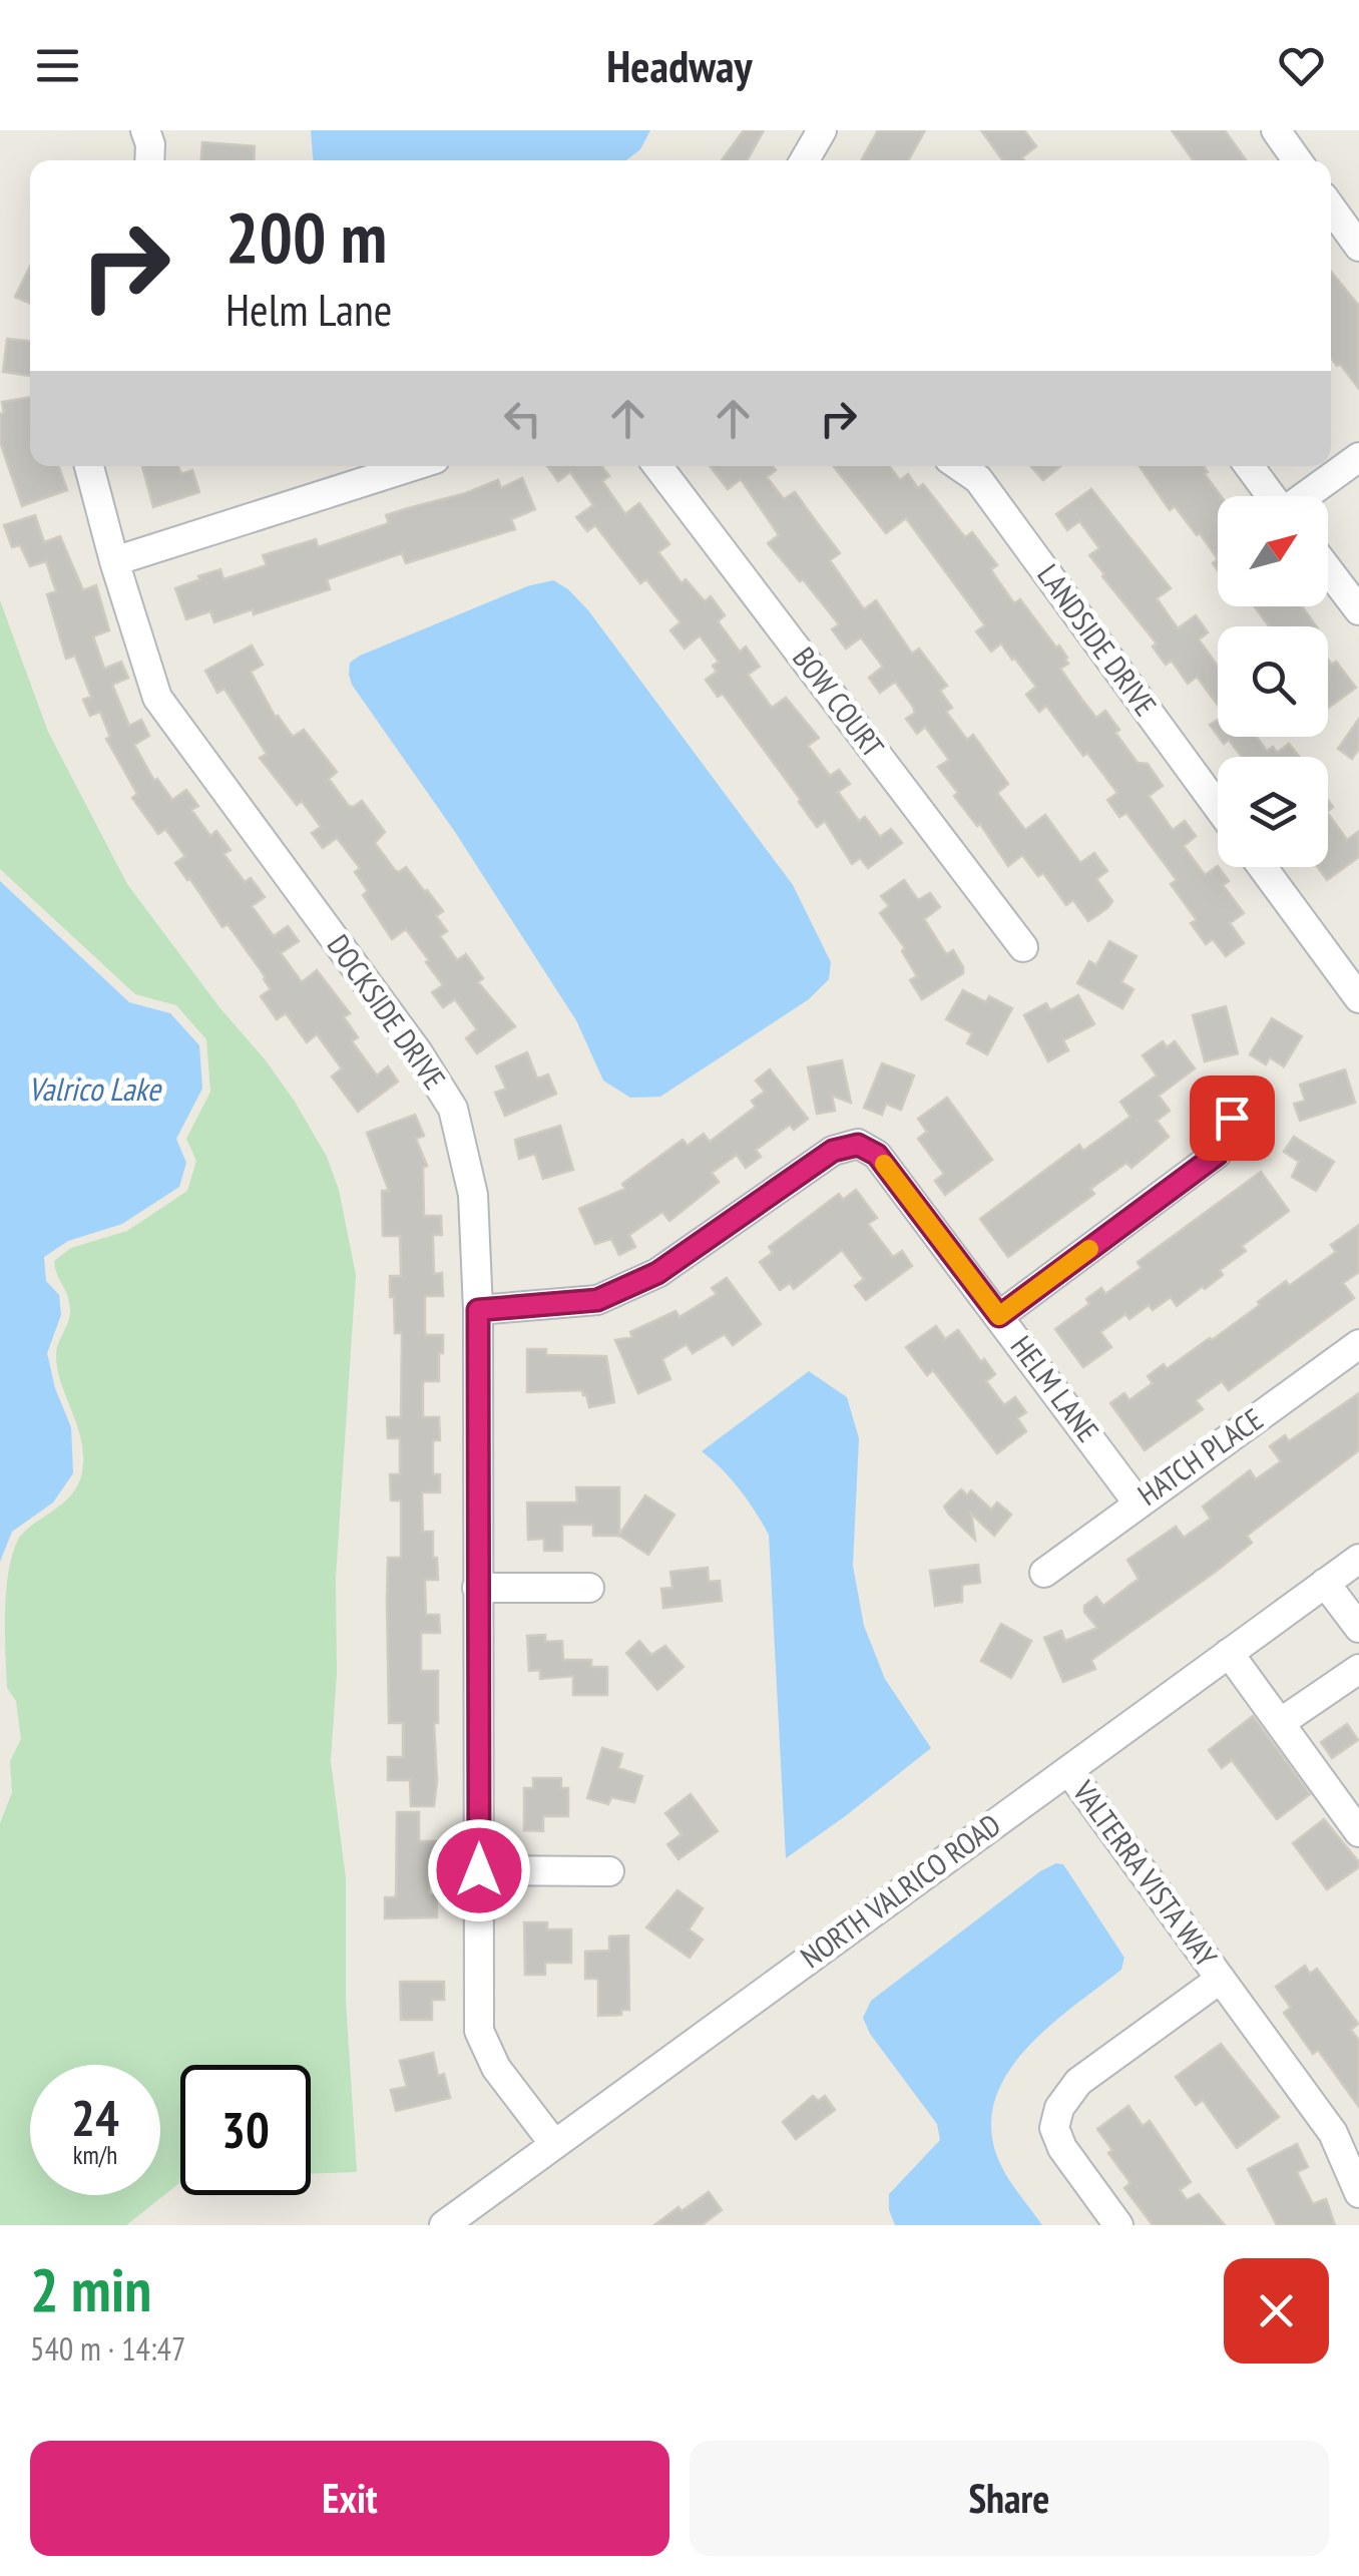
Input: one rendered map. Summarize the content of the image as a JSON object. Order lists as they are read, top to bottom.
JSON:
{
  "streets": {
    "street": [
      "LANDSIDE DRIVE",
      "BOW COURT",
      "DOCKSIDE DRIVE",
      "HELM LANE",
      "HATCH PLACE",
      "VALTERRA VISTA WAY",
      "NORTH VALRICO ROAD"
    ]
  },
  "crossings": [
    ["DOCKSIDE DRIVE", "HELM LANE"],
    ["DOCKSIDE DRIVE", "NORTH VALRICO ROAD"],
    ["HELM LANE", "HATCH PLACE"],
    ["VALTERRA VISTA WAY", "NORTH VALRICO ROAD"]
  ],
  "water": ["Valrico Lake"],
  "north": "top right",
  "page": {
    "header": "Headway",
    "turn": ["200 m", "Helm Lane"],
    "speed": "24 km/h",
    "limit": "30",
    "heading": ["2 min", "540 m · 14:47"],
    "buttons": ["Exit", "Share"]
  }
}
